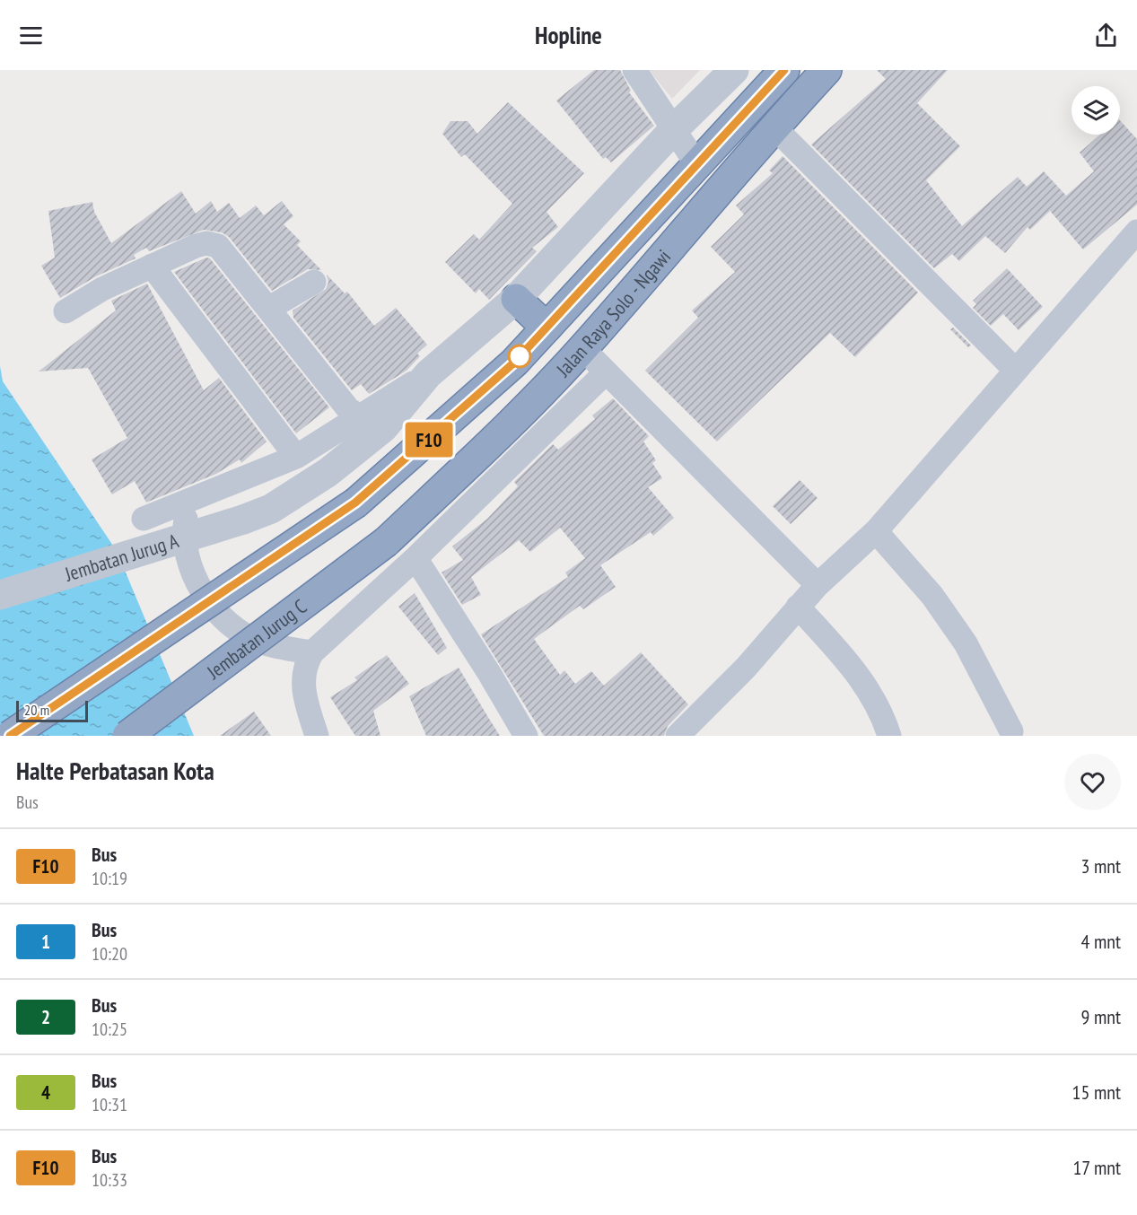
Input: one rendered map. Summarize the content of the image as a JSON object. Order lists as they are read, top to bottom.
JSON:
{
  "streets": {
    "highway": ["Jalan Raya Solo - Ngawi", "Jembatan Jurug C"],
    "street": ["Jembatan Jurug A"]
  },
  "crossings": [
    ["Jalan Raya Solo - Ngawi", "Jembatan Jurug C"]
  ],
  "lines": ["bus line F10"],
  "scale_bar": "20 m",
  "page": {
    "header": "Hopline",
    "on_map": "F10",
    "scale": "20 m",
    "heading": ["Halte Perbatasan Kota", "Bus"],
    "list": [
      {
        "mark": "F10",
        "name": "Bus",
        "note": "10:19",
        "value": "3 mnt"
      },
      {
        "mark": "1",
        "name": "Bus",
        "note": "10:20",
        "value": "4 mnt"
      },
      {
        "mark": "2",
        "name": "Bus",
        "note": "10:25",
        "value": "9 mnt"
      },
      {
        "mark": "4",
        "name": "Bus",
        "note": "10:31",
        "value": "15 mnt"
      },
      {
        "mark": "F10",
        "name": "Bus",
        "note": "10:33",
        "value": "17 mnt"
      }
    ]
  }
}
